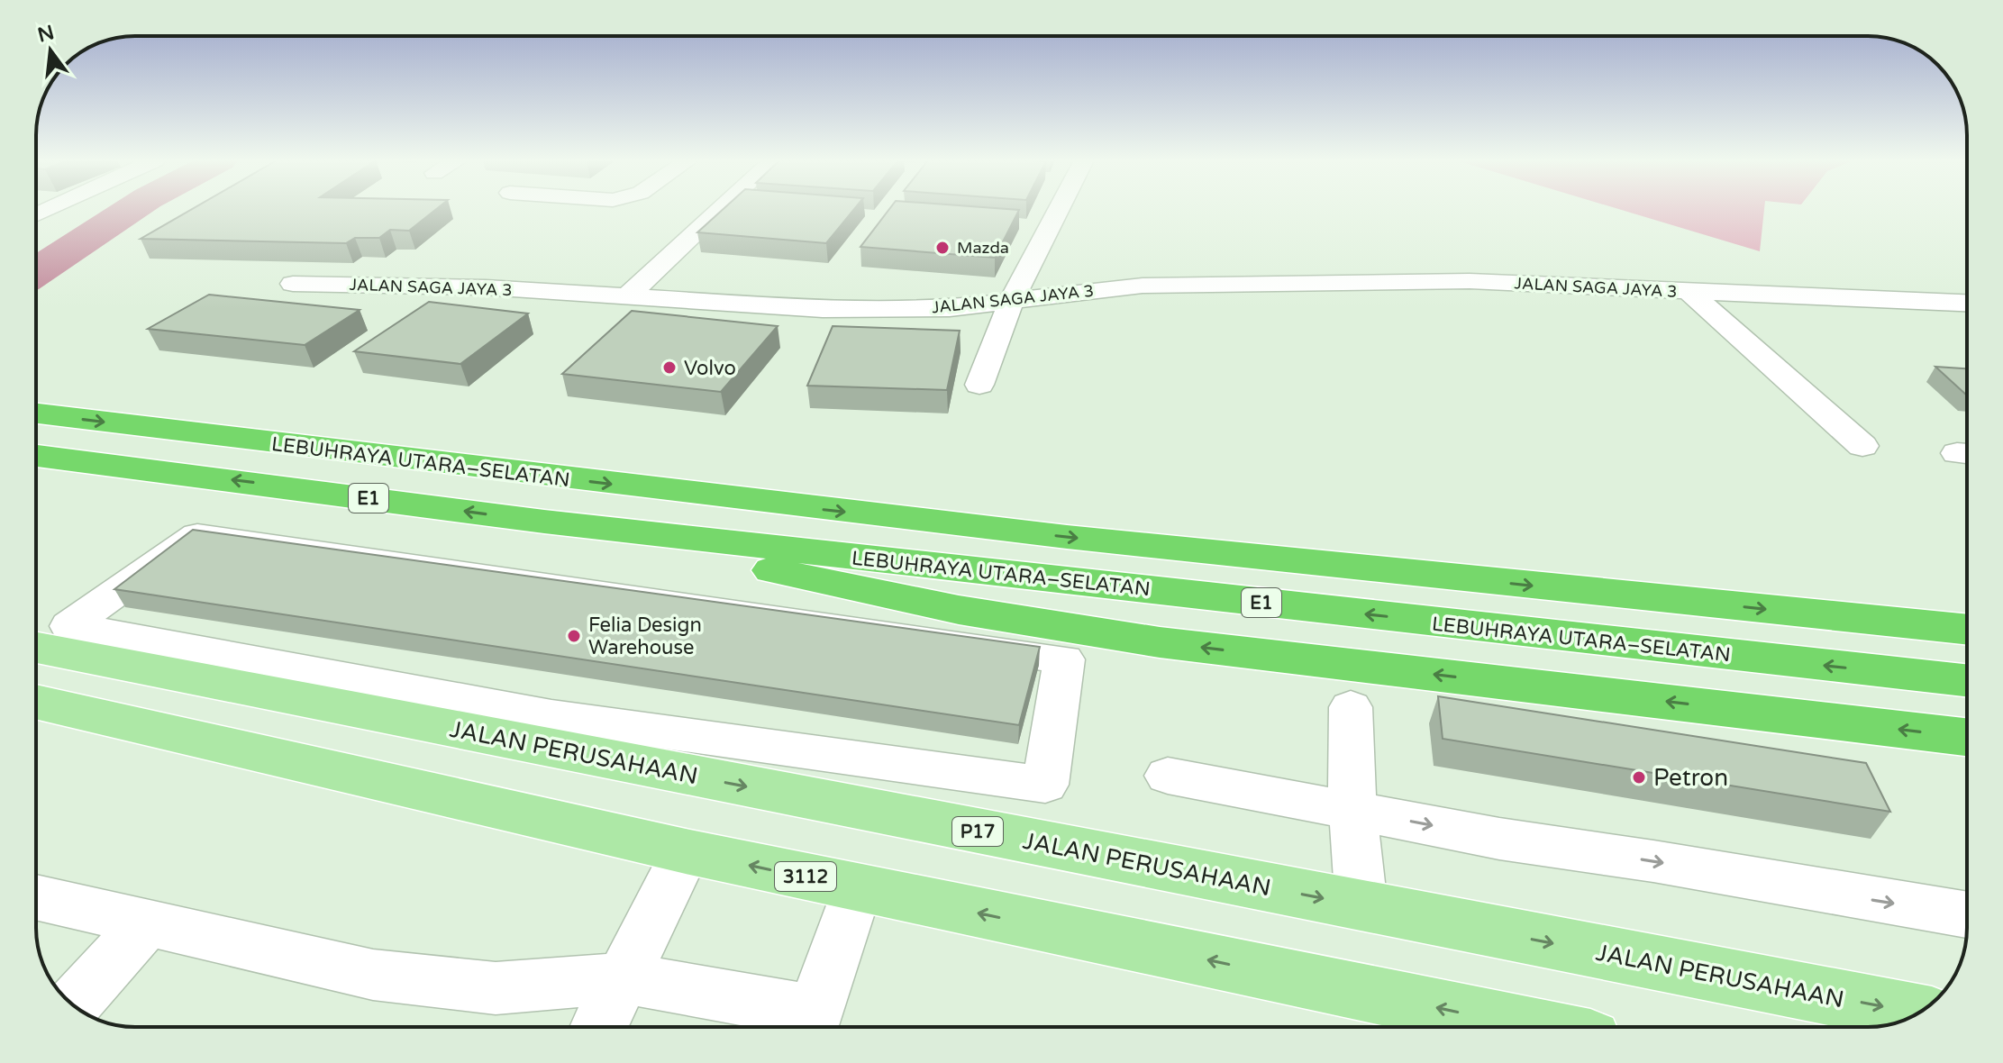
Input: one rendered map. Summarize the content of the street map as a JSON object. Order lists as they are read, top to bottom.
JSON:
{
  "streets": {
    "highway": ["LEBUHRAYA UTARA–SELATAN", "E1"],
    "main road": ["JALAN PERUSAHAAN", "P17", "3112"],
    "street": ["JALAN SAGA JAYA 3"]
  },
  "places": [
    "Mazda",
    "Volvo",
    "Felia Design Warehouse",
    "Petron"
  ],
  "north": "top"
}
